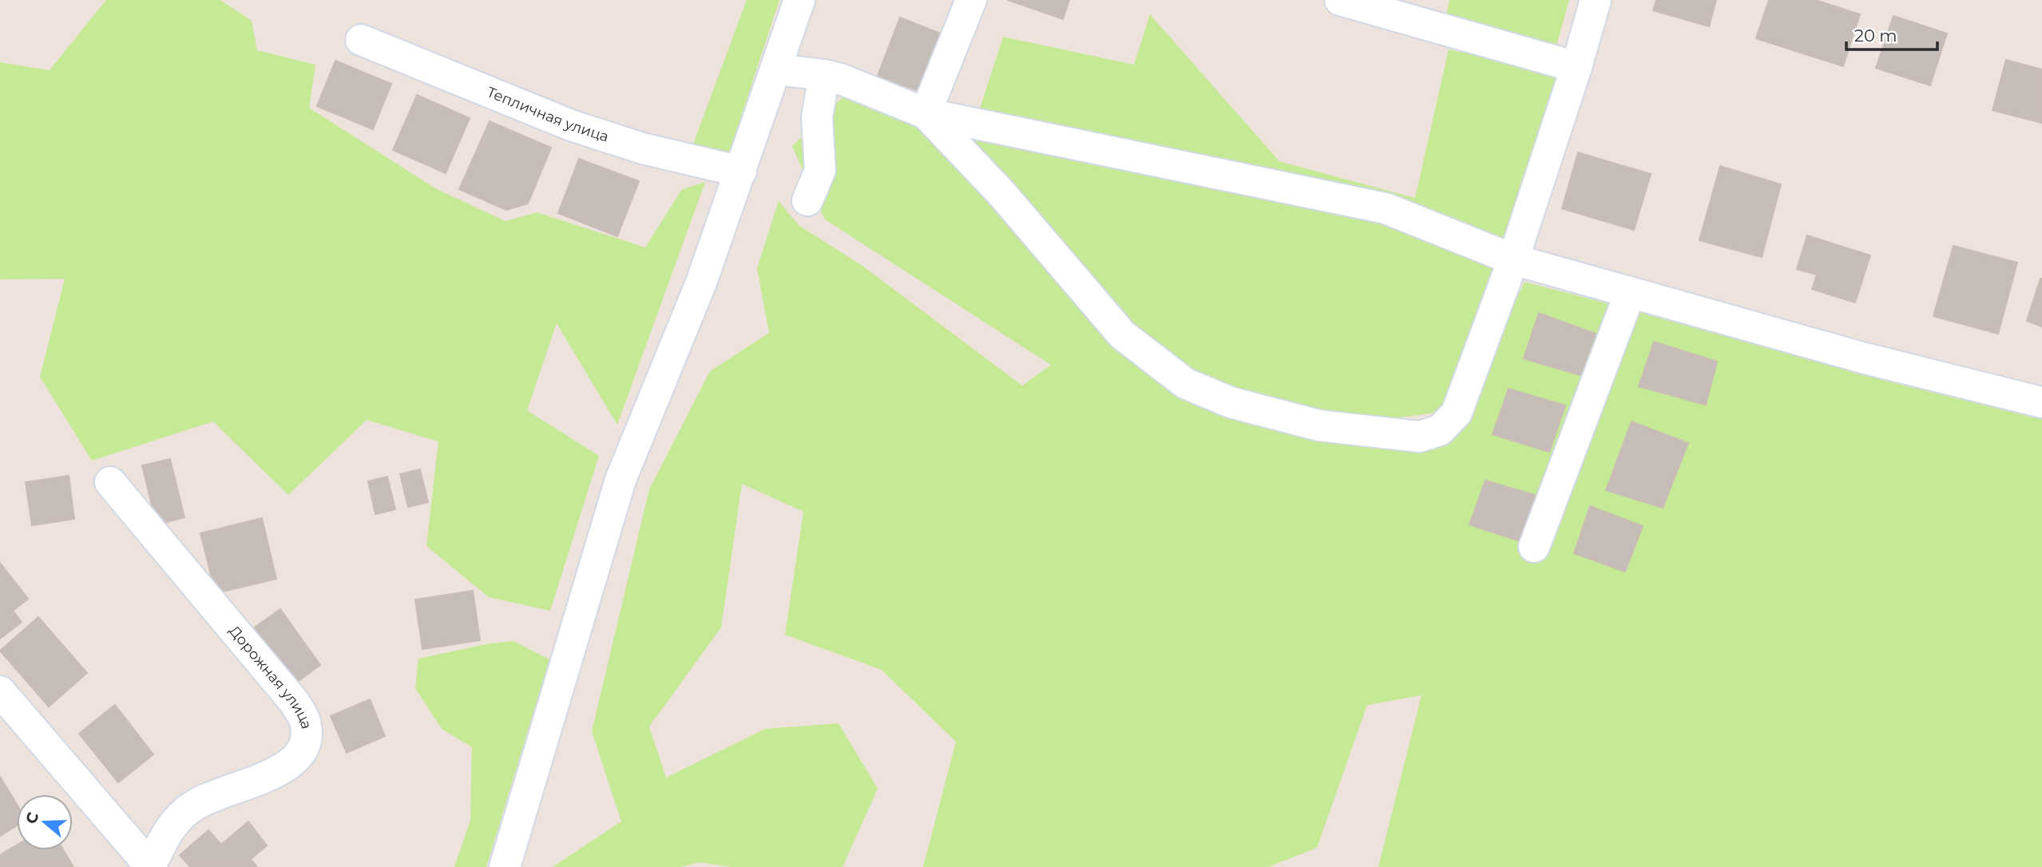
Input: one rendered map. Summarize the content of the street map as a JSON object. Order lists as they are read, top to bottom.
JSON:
{
  "streets": {
    "street": ["Тепличная улица", "Дорожная улица"]
  },
  "scale_bar": "20 m",
  "north": "left"
}
